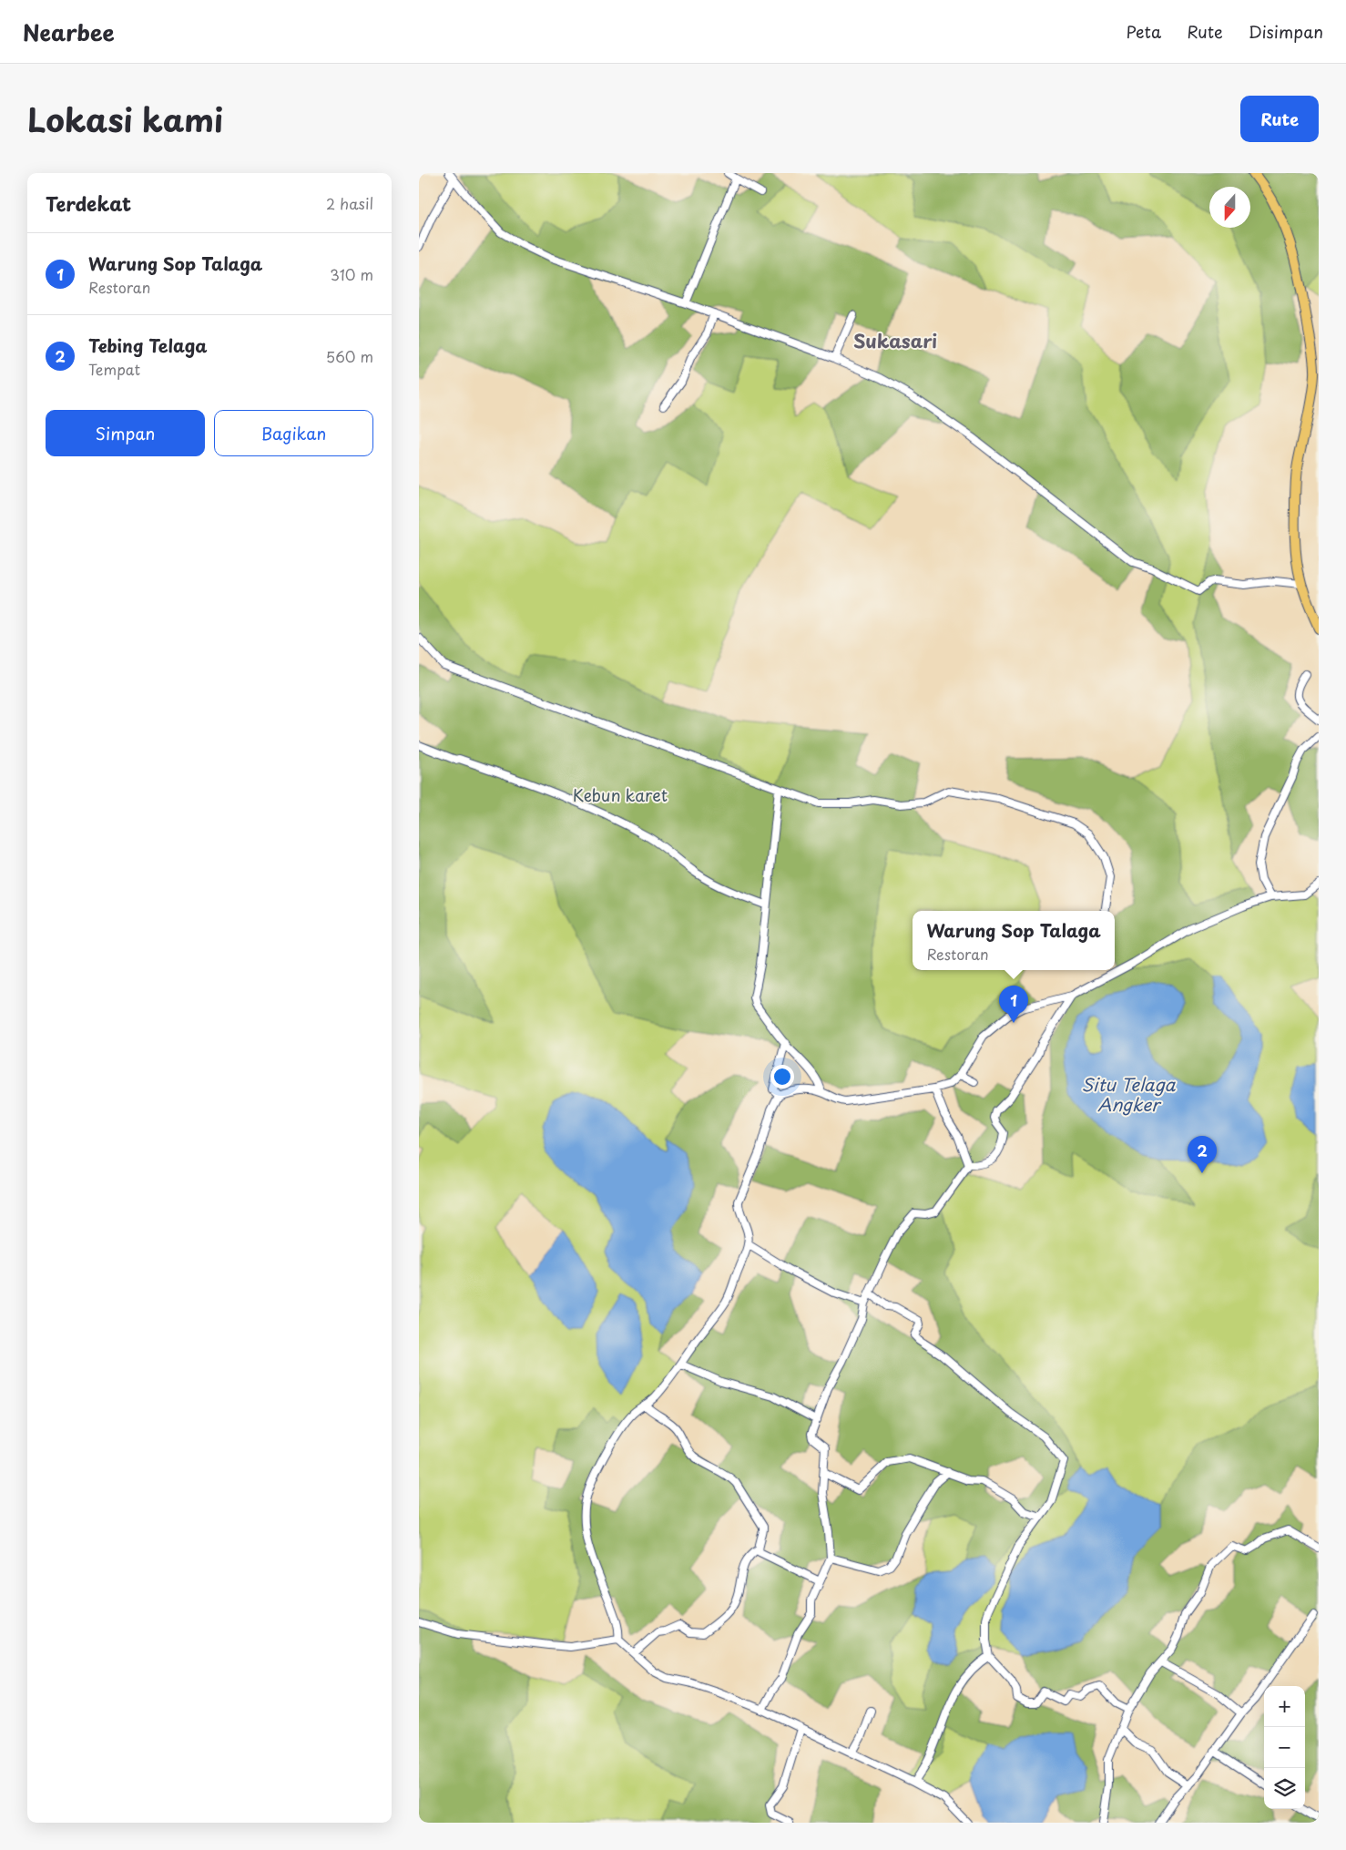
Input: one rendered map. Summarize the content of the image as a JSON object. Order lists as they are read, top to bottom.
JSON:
{
  "districts": ["Sukasari"],
  "water": ["Situ Telaga Angker"],
  "parks": ["Kebun karet"],
  "north": "bottom",
  "page": {
    "header": "Nearbee",
    "nav": ["Peta", "Rute", "Disimpan"],
    "title": "Lokasi kami",
    "buttons": [
      "Rute",
      ["Simpan", "Bagikan"]
    ],
    "heading": ["Terdekat", "2 hasil"],
    "list": [
      {
        "mark": "1",
        "name": "Warung Sop Talaga",
        "note": "Restoran",
        "value": "310 m"
      },
      {
        "mark": "2",
        "name": "Tebing Telaga",
        "note": "Tempat",
        "value": "560 m"
      }
    ],
    "popup": ["Warung Sop Talaga", "Restoran"],
    "pins": ["1", "2"],
    "map_buttons": ["+", "−"]
  }
}
